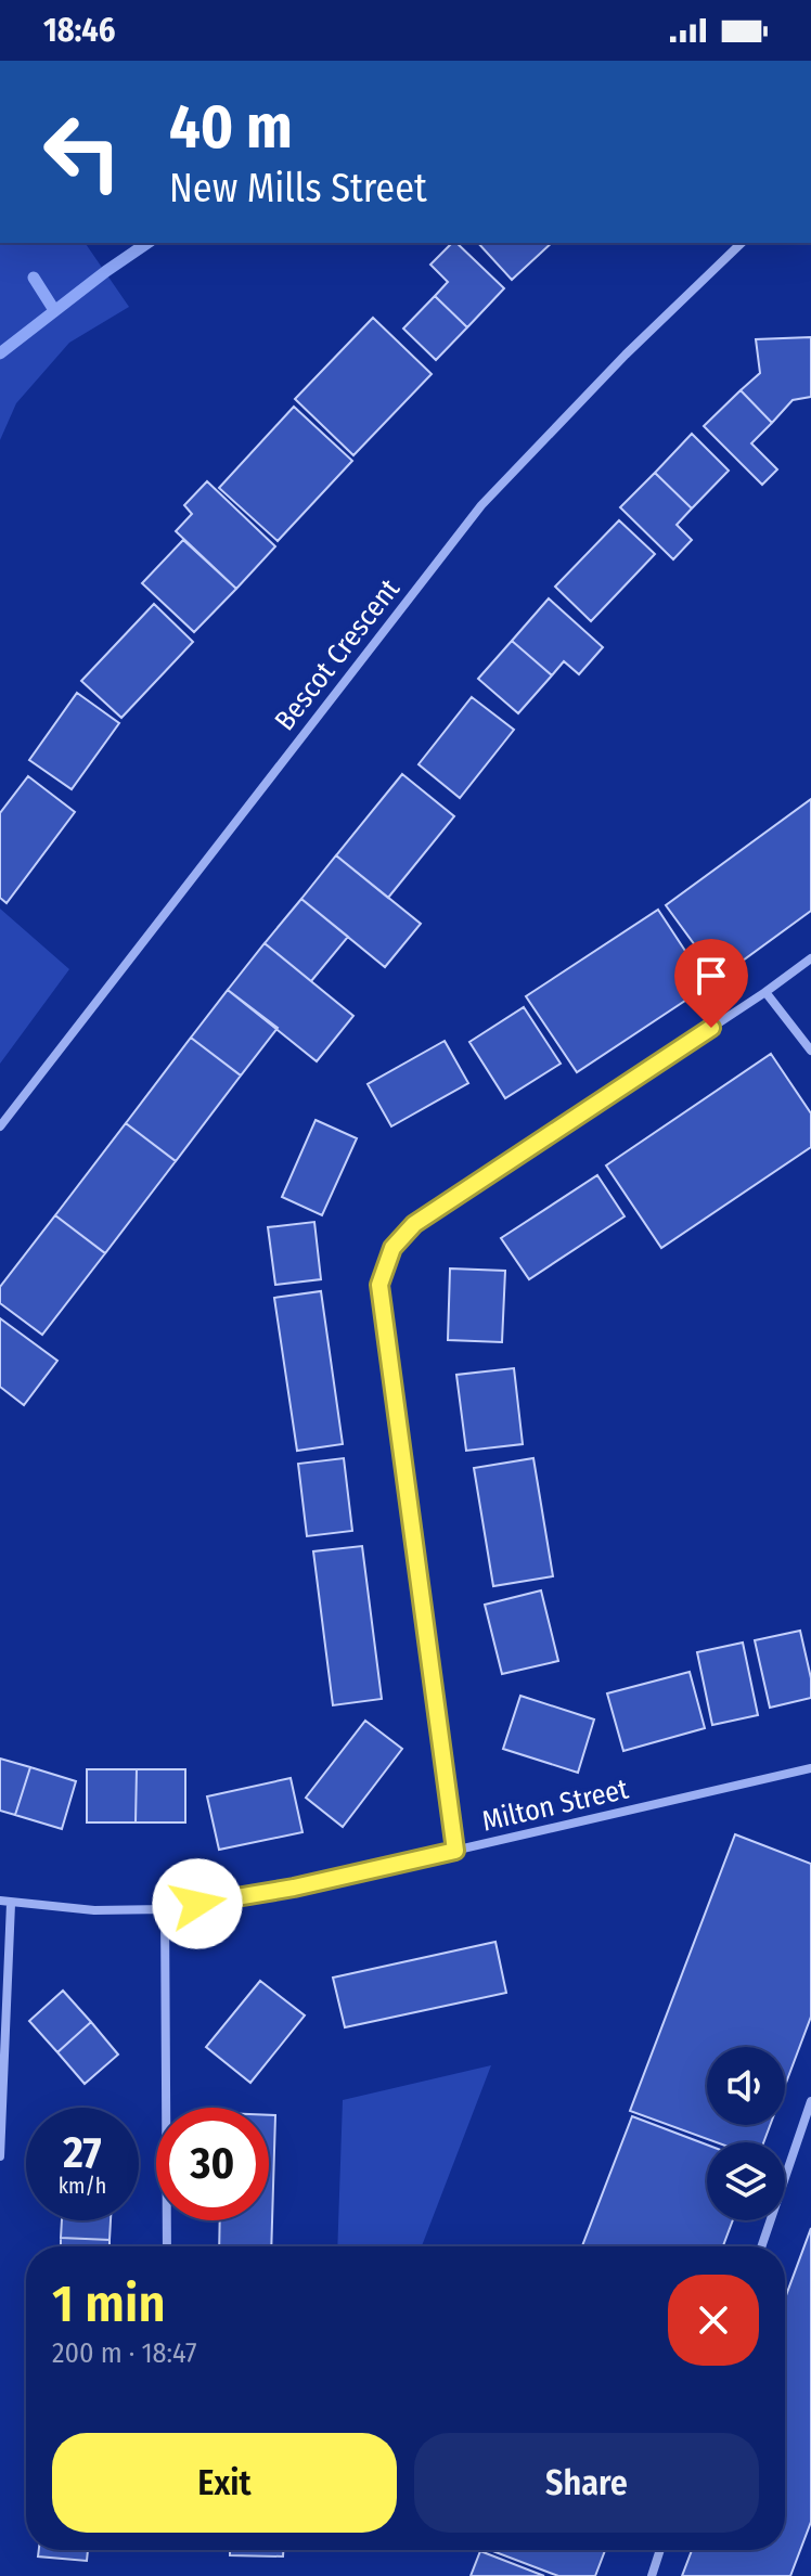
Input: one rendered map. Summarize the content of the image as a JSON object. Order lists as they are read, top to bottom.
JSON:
{
  "streets": {
    "street": ["Bescot Crescent", "Milton Street"]
  },
  "page": {
    "status": "18:46",
    "turn": ["40 m", "New Mills Street"],
    "speed": "27 km/h",
    "limit": "30",
    "heading": ["1 min", "200 m · 18:47"],
    "buttons": ["Exit", "Share"]
  }
}
